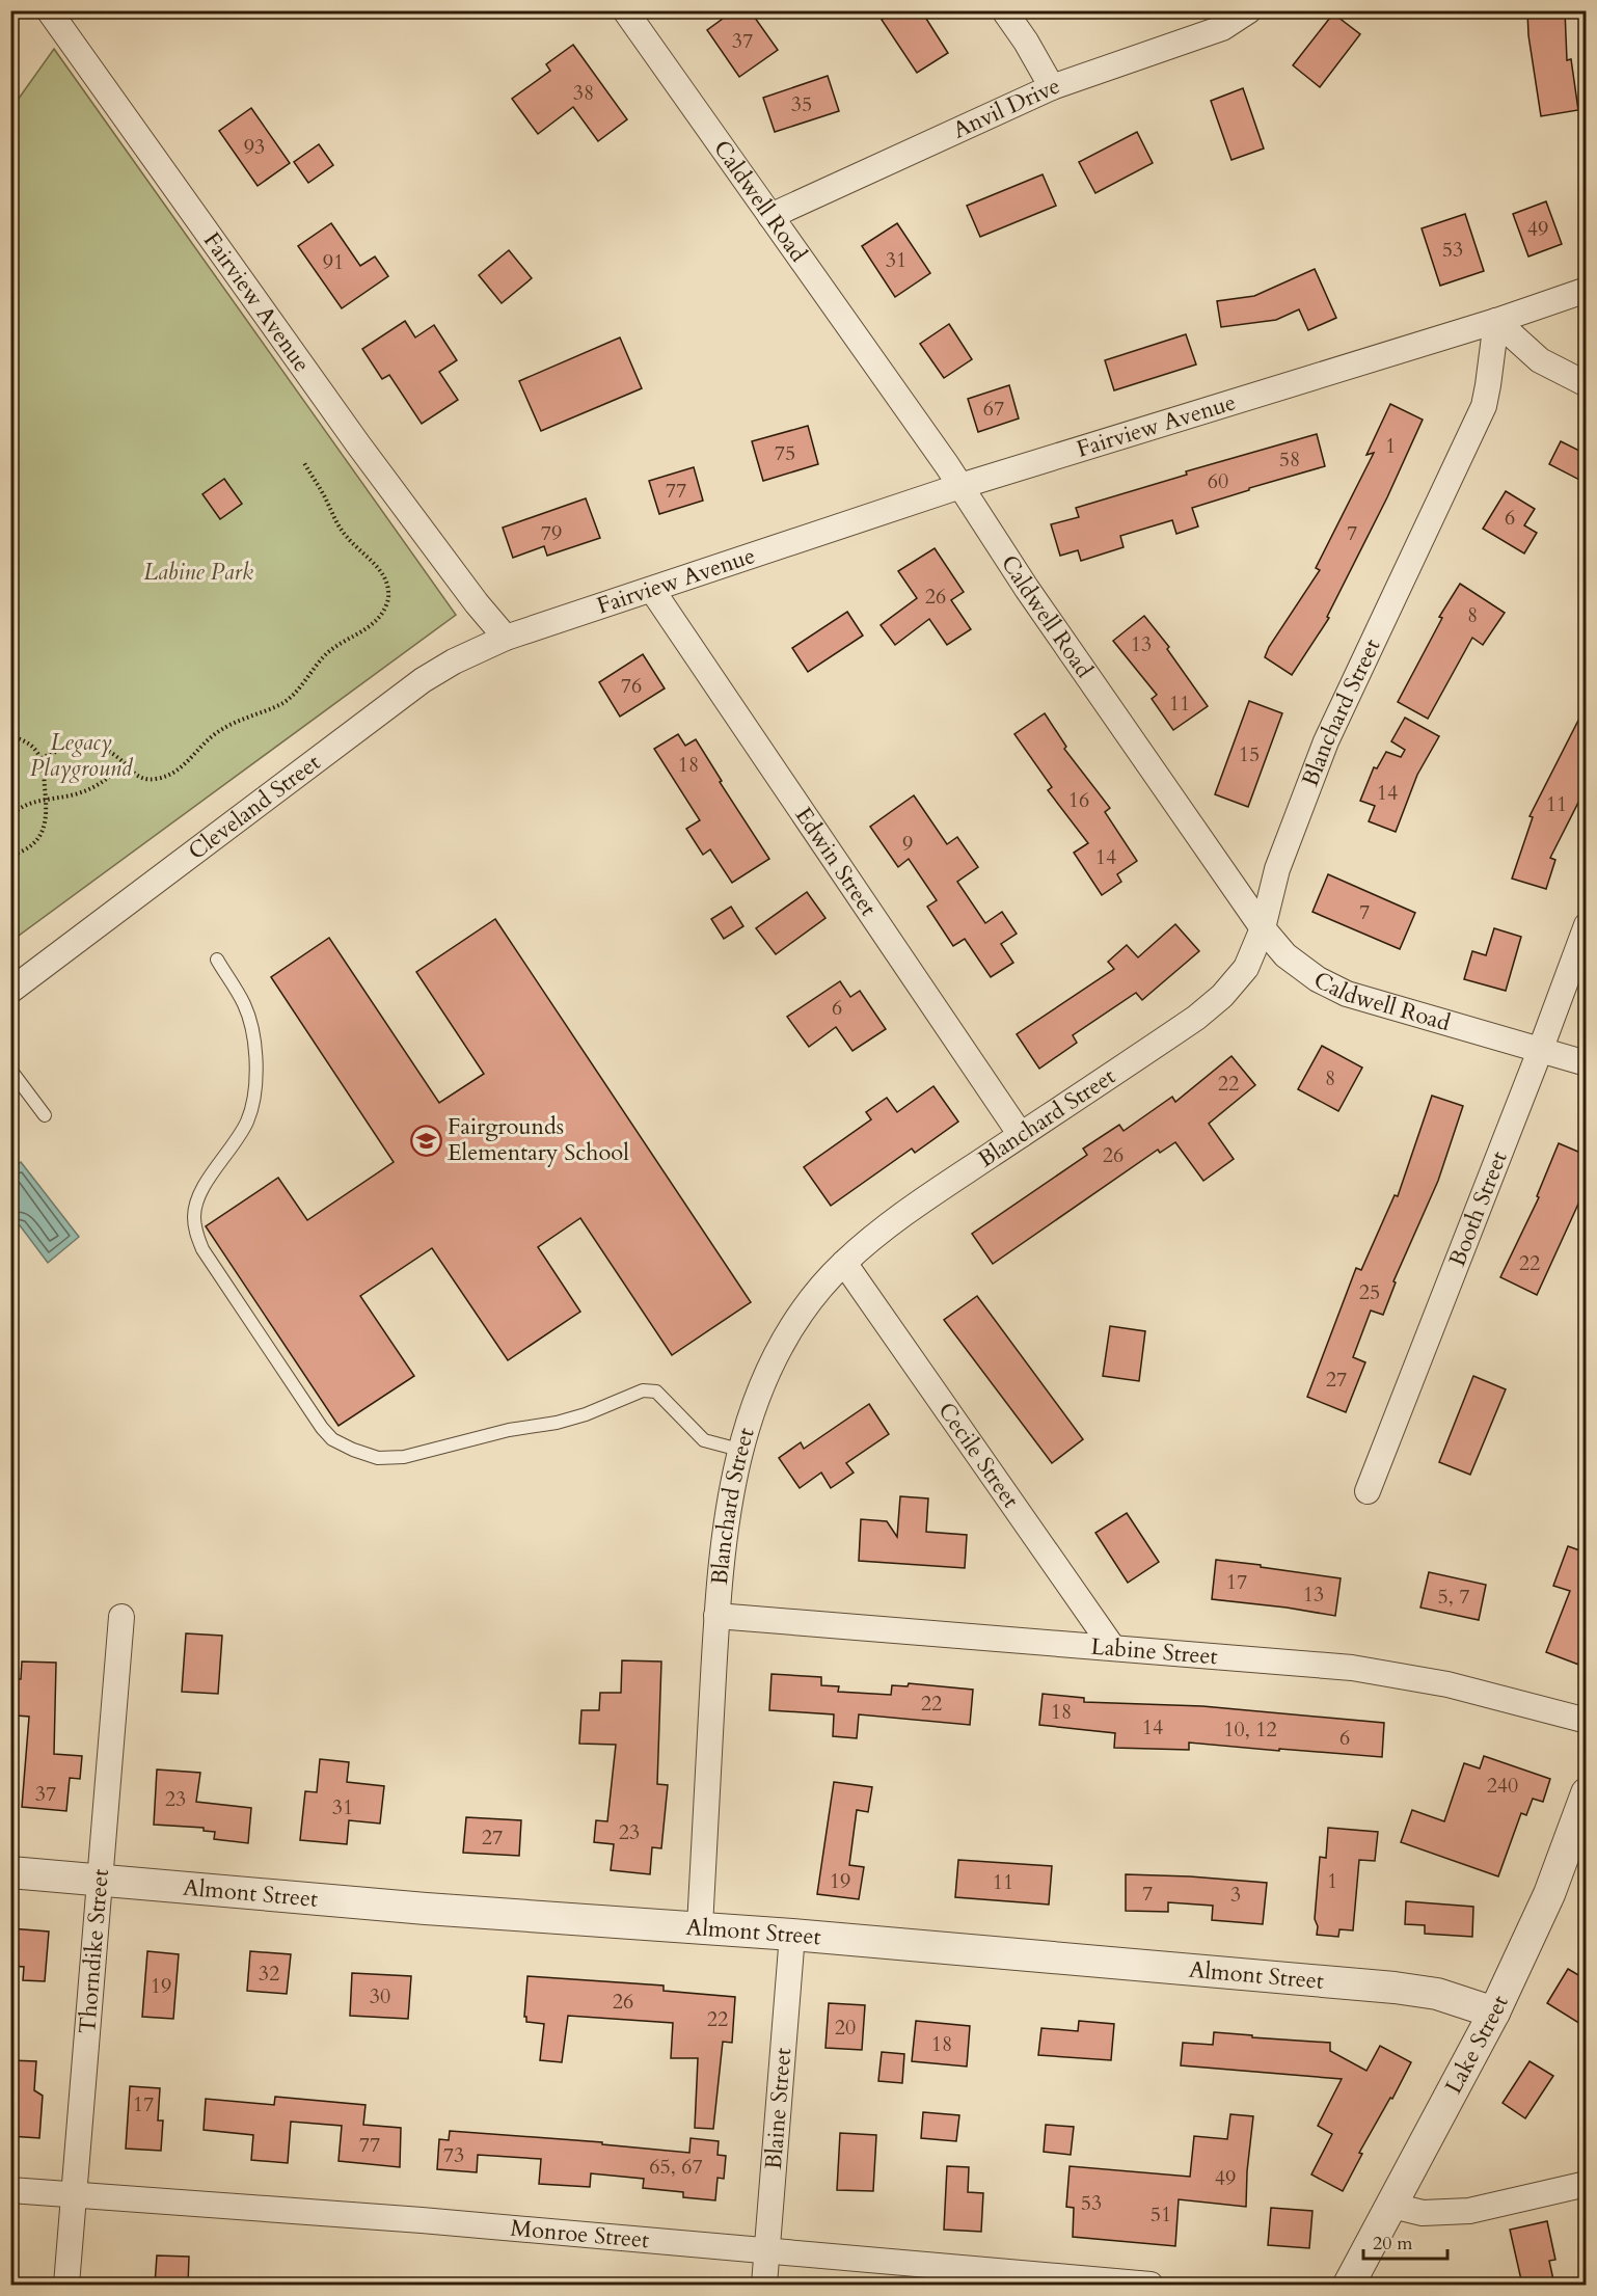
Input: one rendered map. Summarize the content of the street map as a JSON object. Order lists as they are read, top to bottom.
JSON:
{
  "streets": {
    "street": [
      "Anvil Drive",
      "Caldwell Road",
      "Fairview Avenue",
      "Blanchard Street",
      "Cleveland Street",
      "Edwin Street",
      "Booth Street",
      "Cecile Street",
      "Labine Street",
      "Almont Street",
      "Thorndike Street",
      "Lake Street",
      "Blaine Street",
      "Monroe Street"
    ]
  },
  "crossings": [
    ["Anvil Drive", "Caldwell Road"],
    ["Caldwell Road", "Fairview Avenue"],
    ["Caldwell Road", "Blanchard Street"],
    ["Caldwell Road", "Booth Street"],
    ["Fairview Avenue", "Blanchard Street"],
    ["Fairview Avenue", "Cleveland Street"],
    ["Fairview Avenue", "Edwin Street"],
    ["Blanchard Street", "Edwin Street"],
    ["Blanchard Street", "Cecile Street"],
    ["Blanchard Street", "Labine Street"],
    ["Blanchard Street", "Almont Street"],
    ["Cecile Street", "Labine Street"],
    ["Almont Street", "Thorndike Street"],
    ["Almont Street", "Lake Street"],
    ["Almont Street", "Blaine Street"],
    ["Thorndike Street", "Monroe Street"],
    ["Blaine Street", "Monroe Street"]
  ],
  "parks": ["Labine Park", "Legacy Playground"],
  "places": {
    "school or university": ["Fairgrounds Elementary School"]
  },
  "house_numbers": [
    "37",
    "38",
    "35",
    "93",
    "49",
    "53",
    "31",
    "91",
    "67",
    "1",
    "75",
    "58",
    "60",
    "77",
    "6",
    "79",
    "7",
    "26",
    "8",
    "13",
    "76",
    "11",
    "15",
    "18",
    "14",
    "16",
    "11",
    "9",
    "14",
    "7",
    "6",
    "8",
    "22",
    "26",
    "22",
    "25",
    "27",
    "17",
    "13",
    "5, 7",
    "22",
    "18",
    "14",
    "10, 12",
    "6",
    "240",
    "37",
    "23",
    "31",
    "23",
    "27",
    "19",
    "1",
    "11",
    "7",
    "3",
    "32",
    "19",
    "30",
    "26",
    "22",
    "20",
    "18",
    "17",
    "77",
    "73",
    "65, 67",
    "49",
    "53",
    "51"
  ],
  "scale_bar": "20 m"
}
